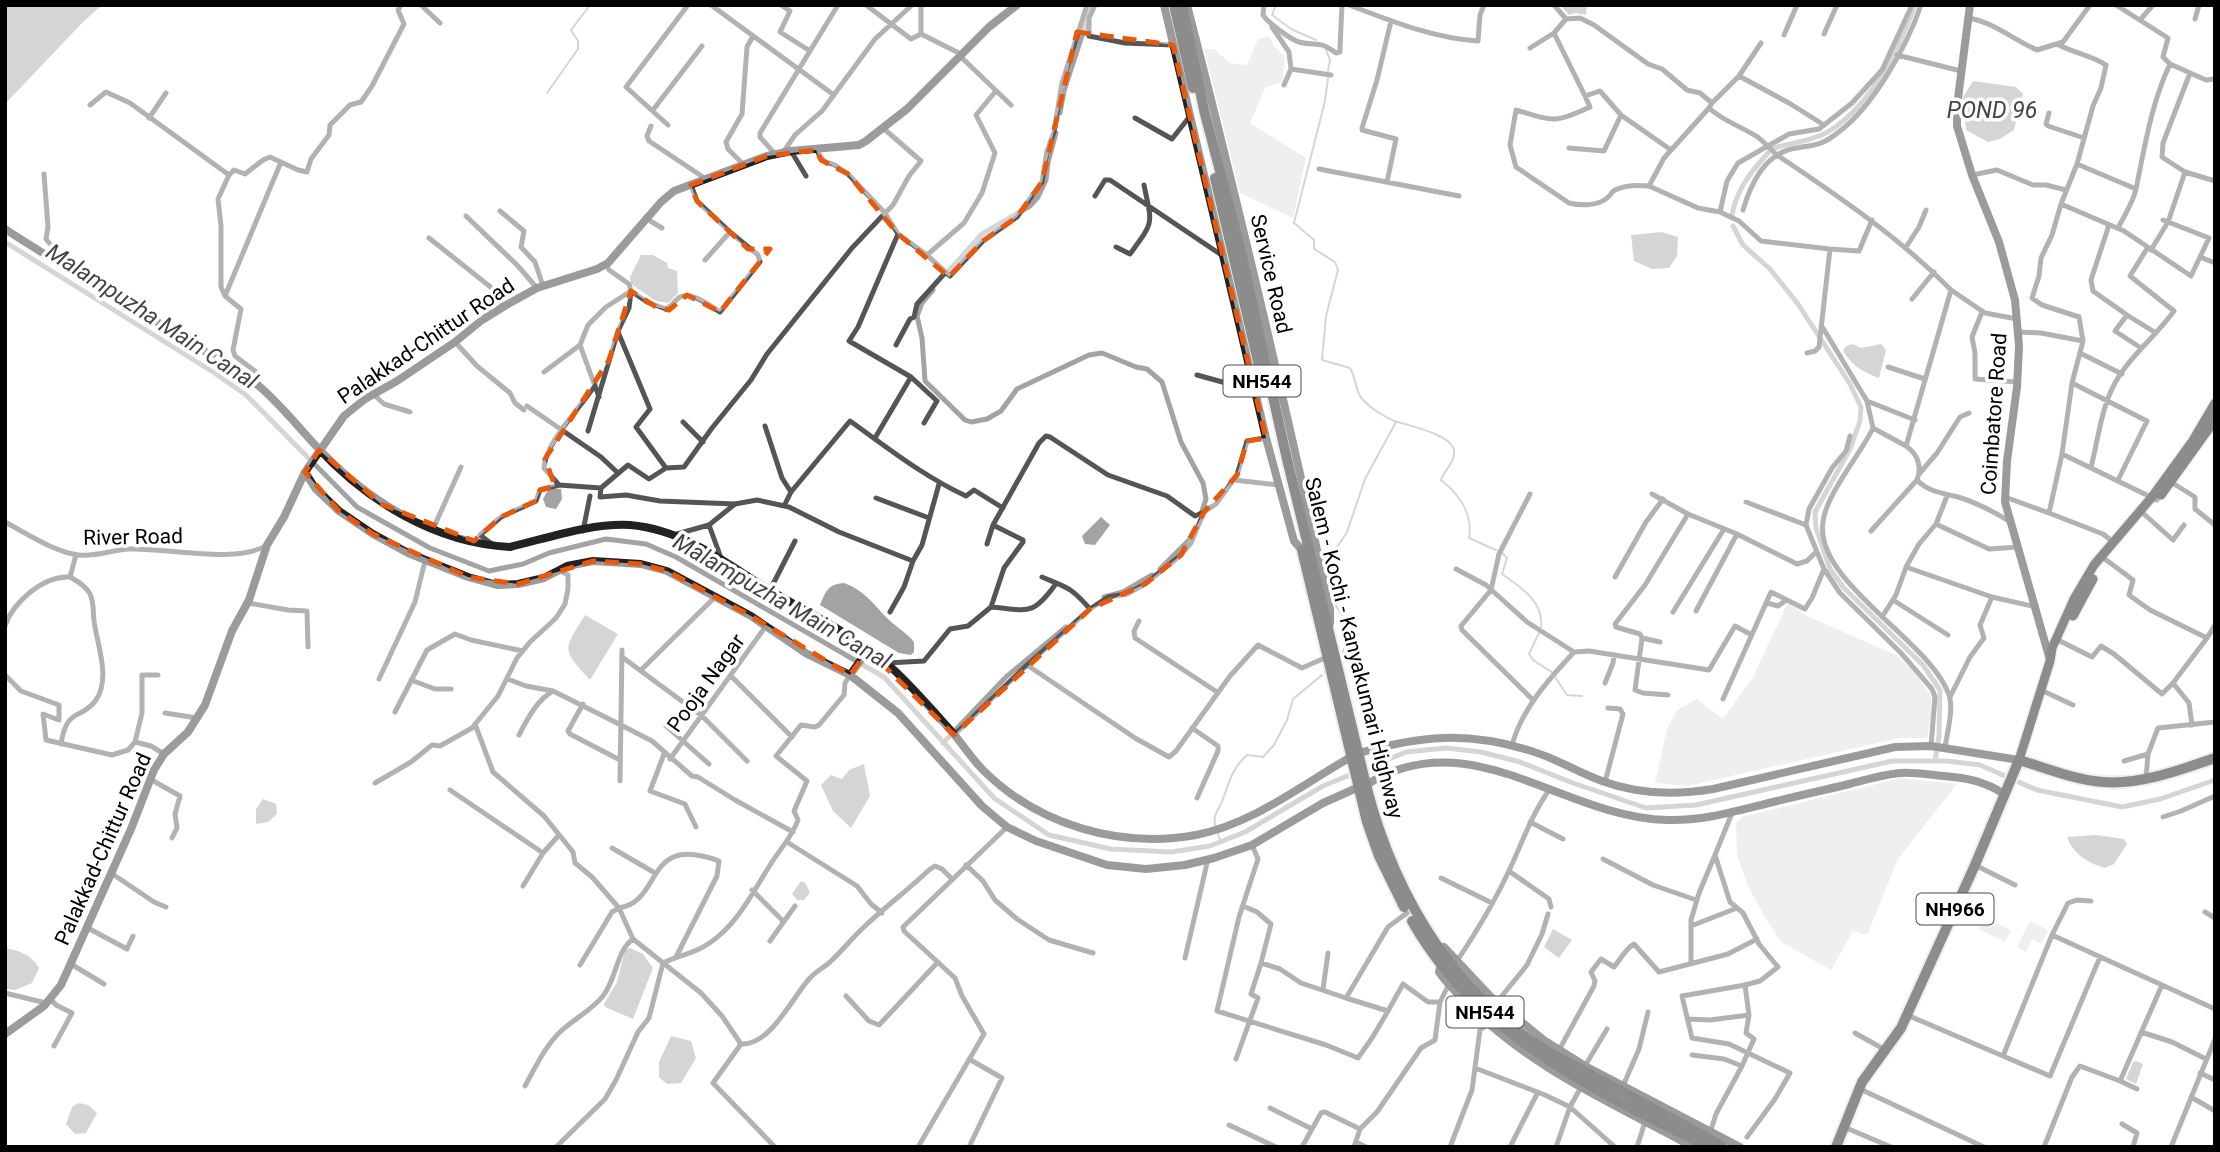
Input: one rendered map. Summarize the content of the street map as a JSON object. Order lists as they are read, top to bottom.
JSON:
{
  "streets": {
    "highway": ["NH544", "Salem - Kochi - Kanyakumari Highway", "NH966"],
    "street": [
      "Service Road",
      "Palakkad-Chittur Road",
      "Coimbatore Road",
      "River Road",
      "Pooja Nagar"
    ]
  },
  "crossings": [
    ["Service Road", "Salem - Kochi - Kanyakumari Highway"],
    ["Palakkad-Chittur Road", "River Road"],
    ["NH544", "Salem - Kochi - Kanyakumari Highway"]
  ],
  "water": ["POND 96", "Malampuzha Main Canal"]
}
